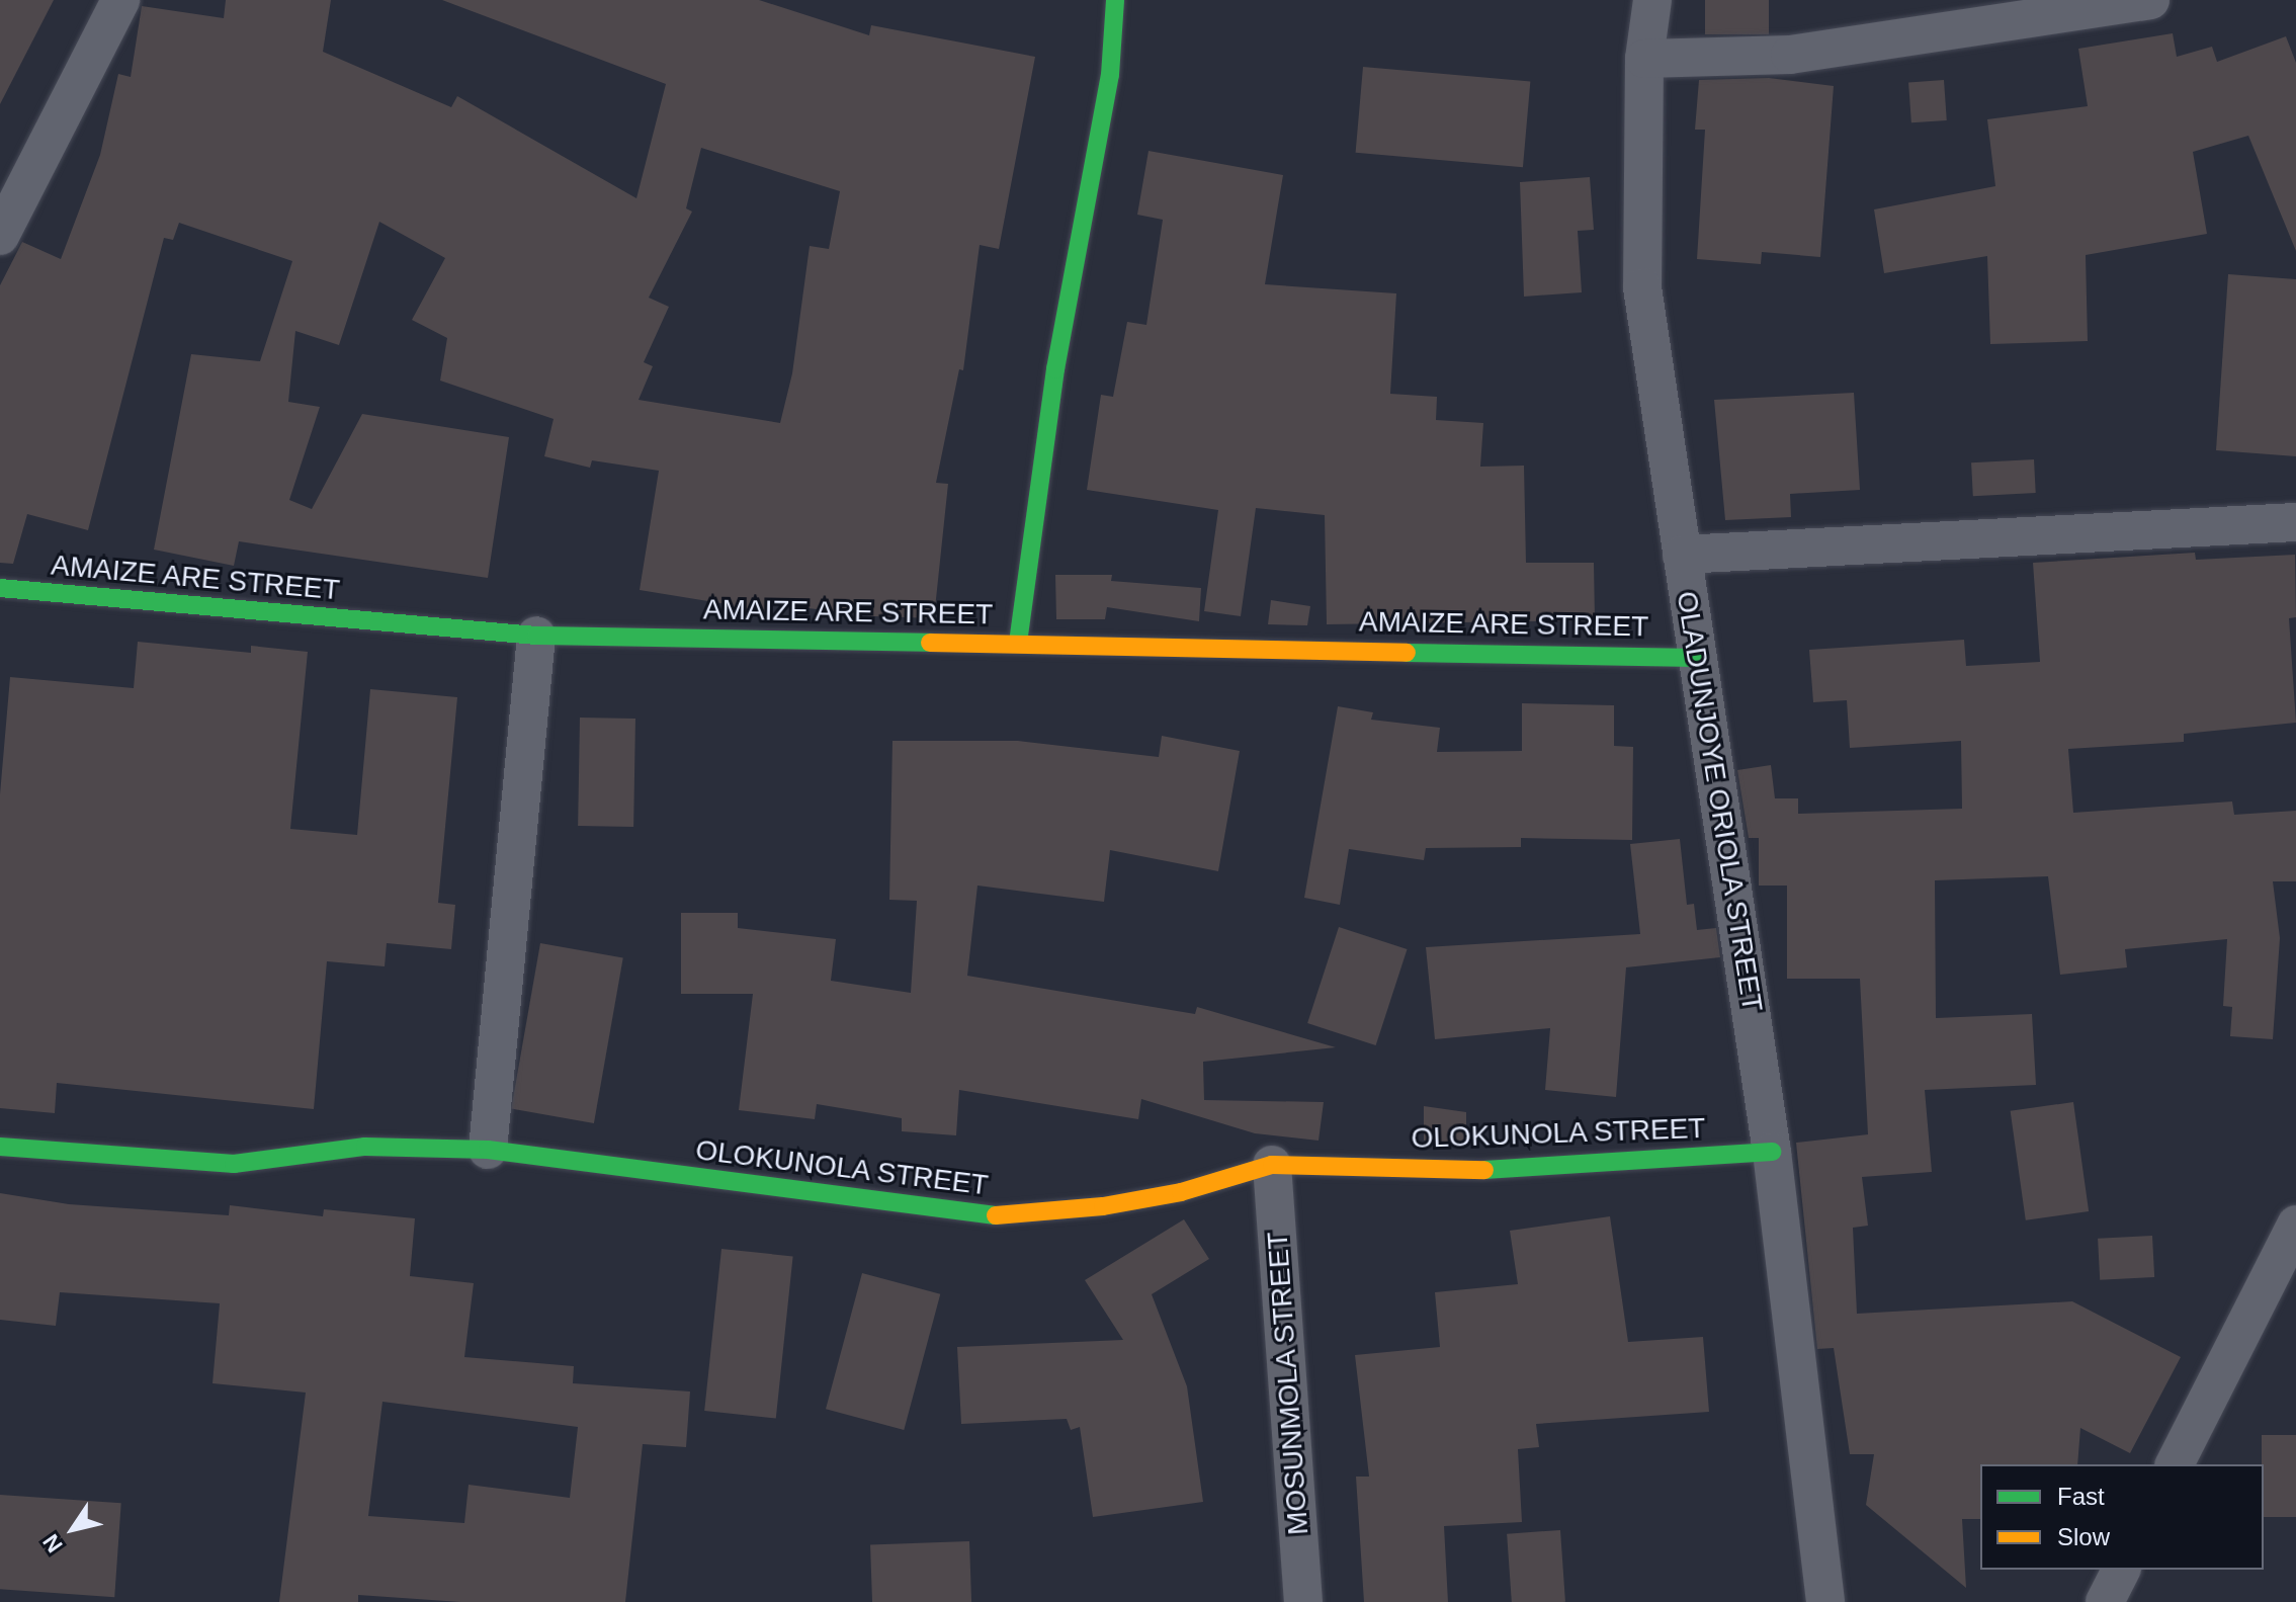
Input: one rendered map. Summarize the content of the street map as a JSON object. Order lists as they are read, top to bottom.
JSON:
{
  "streets": {
    "street": [
      "AMAIZE ARE STREET",
      "OLADUNJOYE ORIOLA STREET",
      "OLOKUNOLA STREET",
      "MOSUNMOLA STREET"
    ]
  },
  "crossings": [
    ["AMAIZE ARE STREET", "OLADUNJOYE ORIOLA STREET"],
    ["OLADUNJOYE ORIOLA STREET", "OLOKUNOLA STREET"],
    ["OLOKUNOLA STREET", "MOSUNMOLA STREET"]
  ],
  "legend": ["Fast", "Slow"],
  "north": "bottom left"
}
